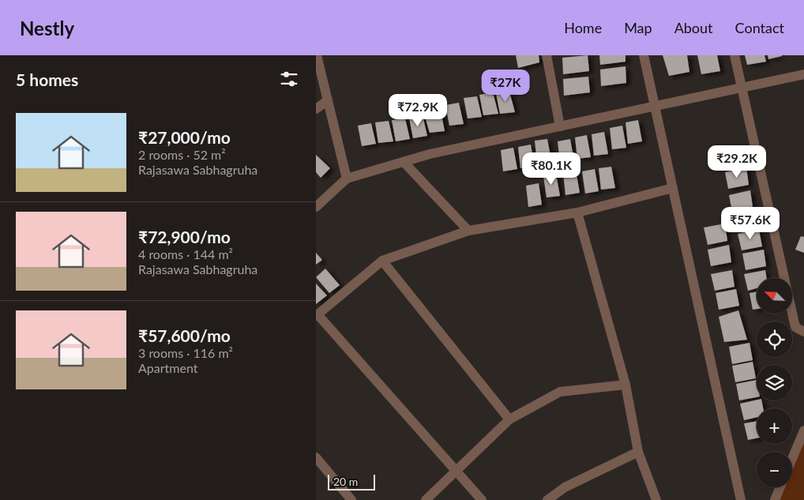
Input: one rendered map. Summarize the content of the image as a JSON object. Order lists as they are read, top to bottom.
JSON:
{
  "scale_bar": "20 m",
  "north": "top left",
  "page": {
    "header": "Nestly",
    "nav": [
      "Home",
      "Map",
      "About",
      "Contact"
    ],
    "heading": "5 homes",
    "price": [
      "₹27K",
      "₹72.9K",
      "₹29.2K",
      "₹80.1K",
      "₹57.6K"
    ],
    "list": [
      {
        "name": "₹27,000/mo",
        "note": "2 rooms · 52 m² · Rajasawa Sabhagruha"
      },
      {
        "name": "₹72,900/mo",
        "note": "4 rooms · 144 m² · Rajasawa Sabhagruha"
      },
      {
        "name": "₹57,600/mo",
        "note": "3 rooms · 116 m² · Apartment"
      }
    ],
    "map_buttons": ["+", "−"],
    "scale": "20 m"
  }
}
